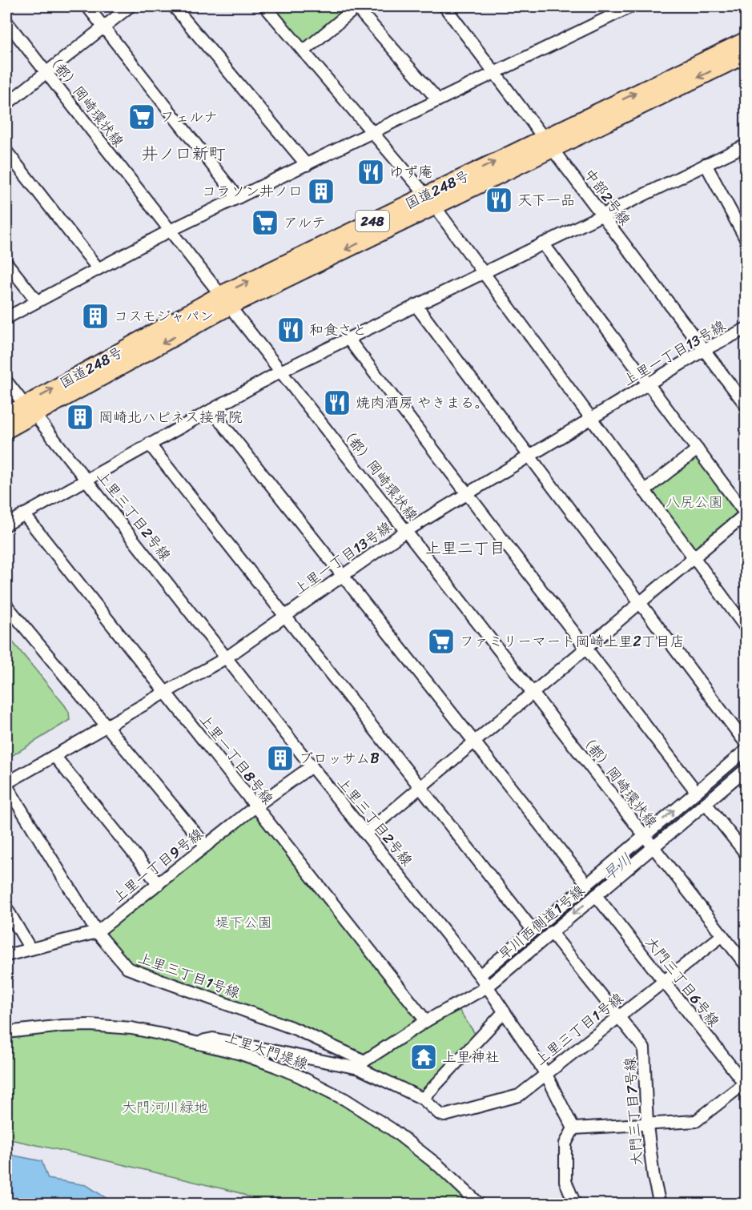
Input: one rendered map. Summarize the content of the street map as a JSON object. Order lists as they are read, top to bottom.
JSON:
{
  "streets": {
    "highway": ["国道248号", "248"],
    "street": [
      "（都）岡崎環状線",
      "中部2号線",
      "上里一丁目13号線",
      "上里三丁目2号線",
      "上里一丁目8号線",
      "上里一丁目9号線",
      "早川西側道1号線",
      "上里三丁目1号線",
      "大門三丁目6号線",
      "上里大門堤線",
      "大門三丁目7号線"
    ]
  },
  "crossings": [
    ["（都）岡崎環状線", "国道248号"],
    ["（都）岡崎環状線", "上里一丁目13号線"],
    ["（都）岡崎環状線", "早川西側道1号線"],
    ["（都）岡崎環状線", "上里三丁目1号線"],
    ["国道248号", "中部2号線"],
    ["国道248号", "上里三丁目2号線"],
    ["中部2号線", "上里一丁目13号線"],
    ["上里一丁目13号線", "上里三丁目2号線"],
    ["上里一丁目13号線", "上里一丁目8号線"],
    ["上里一丁目13号線", "上里三丁目1号線"],
    ["上里三丁目2号線", "上里一丁目9号線"],
    ["上里三丁目2号線", "早川西側道1号線"],
    ["上里三丁目2号線", "上里三丁目1号線"],
    ["上里一丁目8号線", "上里一丁目9号線"],
    ["上里一丁目8号線", "早川西側道1号線"],
    ["上里一丁目9号線", "上里三丁目1号線"],
    ["早川西側道1号線", "上里三丁目1号線"],
    ["早川西側道1号線", "大門三丁目6号線"],
    ["早川西側道1号線", "大門三丁目7号線"],
    ["上里三丁目1号線", "大門三丁目6号線"],
    ["上里三丁目1号線", "大門三丁目7号線"]
  ],
  "districts": ["井ノ口新町", "上里二丁目"],
  "water": ["早川"],
  "parks": ["八尻公園", "堤下公園", "大門河川緑地"],
  "places": {
    "supermarket": ["フェルナ", "アルテ", "ファミリーマート岡崎上里2丁目店"],
    "restaurant": [
      "ゆず庵",
      "天下一品",
      "和食さと",
      "焼肉酒房 やきまる。"
    ],
    "building": [
      "コラソン井ノ口",
      "コスモジャパン",
      "岡崎北ハピネス接骨院",
      "ブロッサムB"
    ],
    "temple": ["上里神社"]
  }
}
